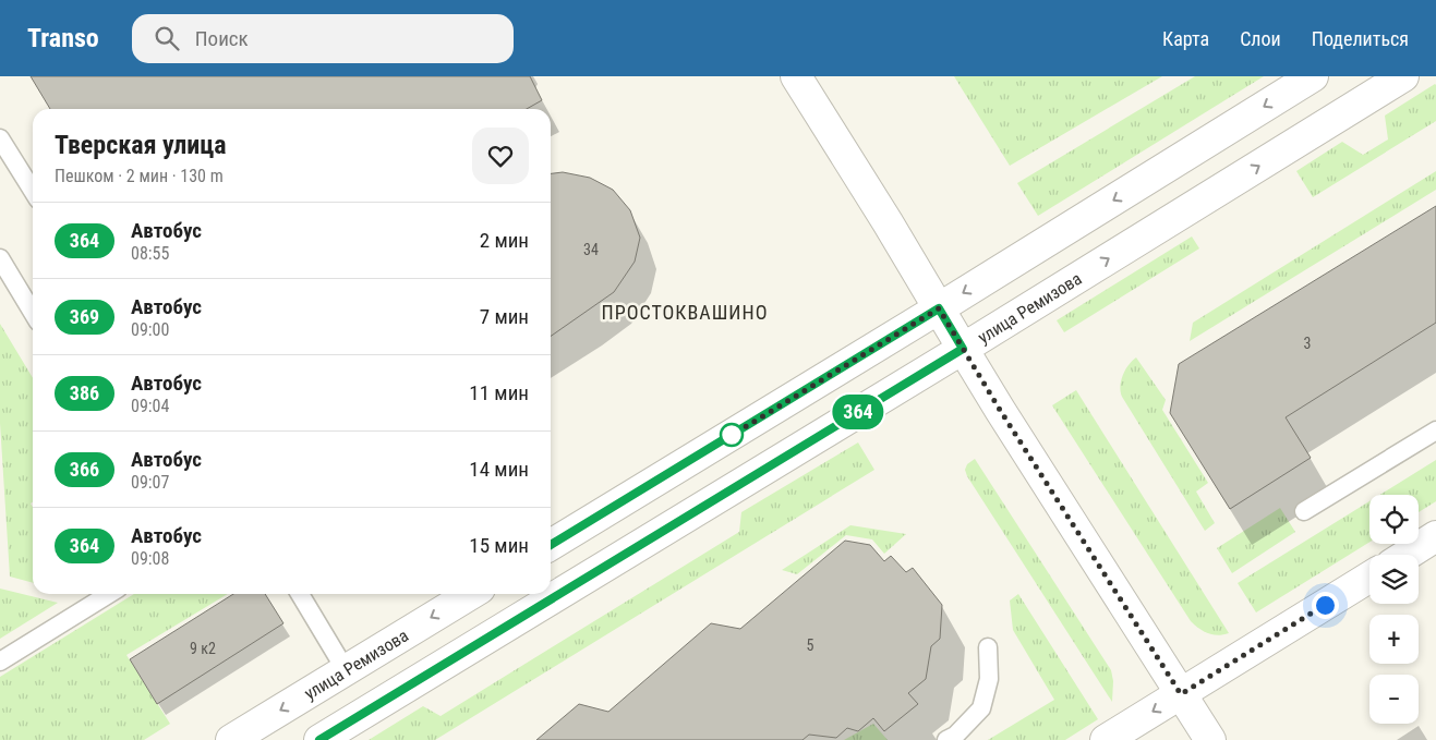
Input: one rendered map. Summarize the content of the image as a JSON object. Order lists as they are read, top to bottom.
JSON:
{
  "streets": {
    "street": ["улица Ремизова"]
  },
  "districts": ["ПРОСТОКВАШИНО"],
  "lines": ["bus line 364"],
  "house_numbers": [
    "34",
    "3",
    "5",
    "9 к2"
  ],
  "page": {
    "header": "Transo",
    "search": "Поиск",
    "nav": ["Карта", "Слои", "Поделиться"],
    "on_map": "364",
    "heading": ["Тверская улица", "Пешком · 2 мин · 130 m"],
    "list": [
      {
        "mark": "364",
        "name": "Автобус",
        "note": "08:55",
        "value": "2 мин"
      },
      {
        "mark": "369",
        "name": "Автобус",
        "note": "09:00",
        "value": "7 мин"
      },
      {
        "mark": "386",
        "name": "Автобус",
        "note": "09:04",
        "value": "11 мин"
      },
      {
        "mark": "366",
        "name": "Автобус",
        "note": "09:07",
        "value": "14 мин"
      },
      {
        "mark": "364",
        "name": "Автобус",
        "note": "09:08",
        "value": "15 мин"
      }
    ],
    "map_buttons": ["+", "−"]
  }
}
